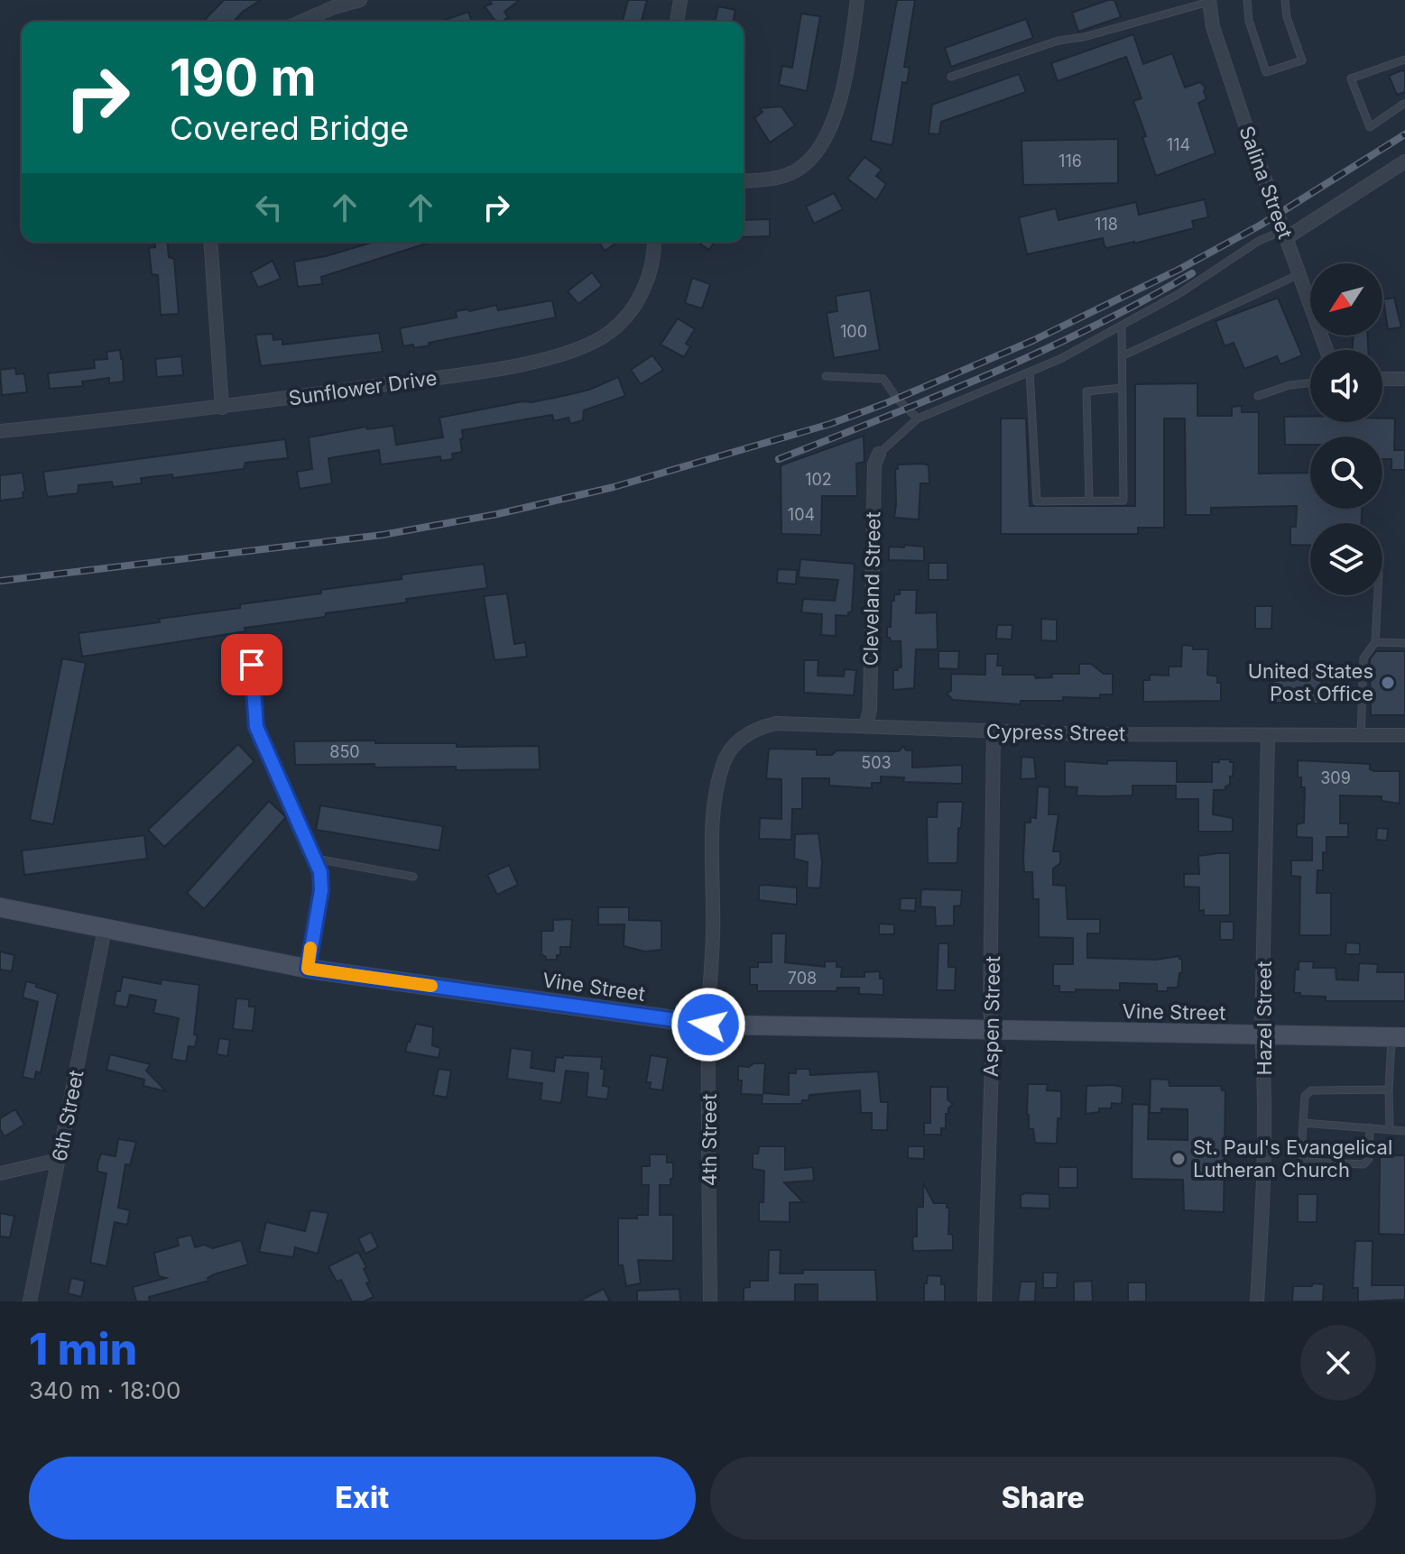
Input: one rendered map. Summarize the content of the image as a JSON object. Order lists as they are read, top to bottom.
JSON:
{
  "streets": {
    "street": [
      "Salina Street",
      "Sunflower Drive",
      "Cleveland Street",
      "Cypress Street",
      "Vine Street",
      "Aspen Street",
      "Hazel Street",
      "6th Street",
      "4th Street"
    ]
  },
  "crossings": [
    ["Cleveland Street", "Cypress Street"],
    ["Cypress Street", "Aspen Street"],
    ["Cypress Street", "Hazel Street"],
    ["Cypress Street", "4th Street"],
    ["Vine Street", "Aspen Street"],
    ["Vine Street", "Hazel Street"],
    ["Vine Street", "6th Street"],
    ["Vine Street", "4th Street"]
  ],
  "places": ["United States Post Office", "St. Paul's Evangelical Lutheran Church"],
  "house_numbers": [
    "114",
    "116",
    "118",
    "100",
    "102",
    "104",
    "850",
    "503",
    "309",
    "708"
  ],
  "north": "bottom left",
  "page": {
    "turn": ["190 m", "Covered Bridge"],
    "heading": ["1 min", "340 m · 18:00"],
    "buttons": ["Exit", "Share"]
  }
}
